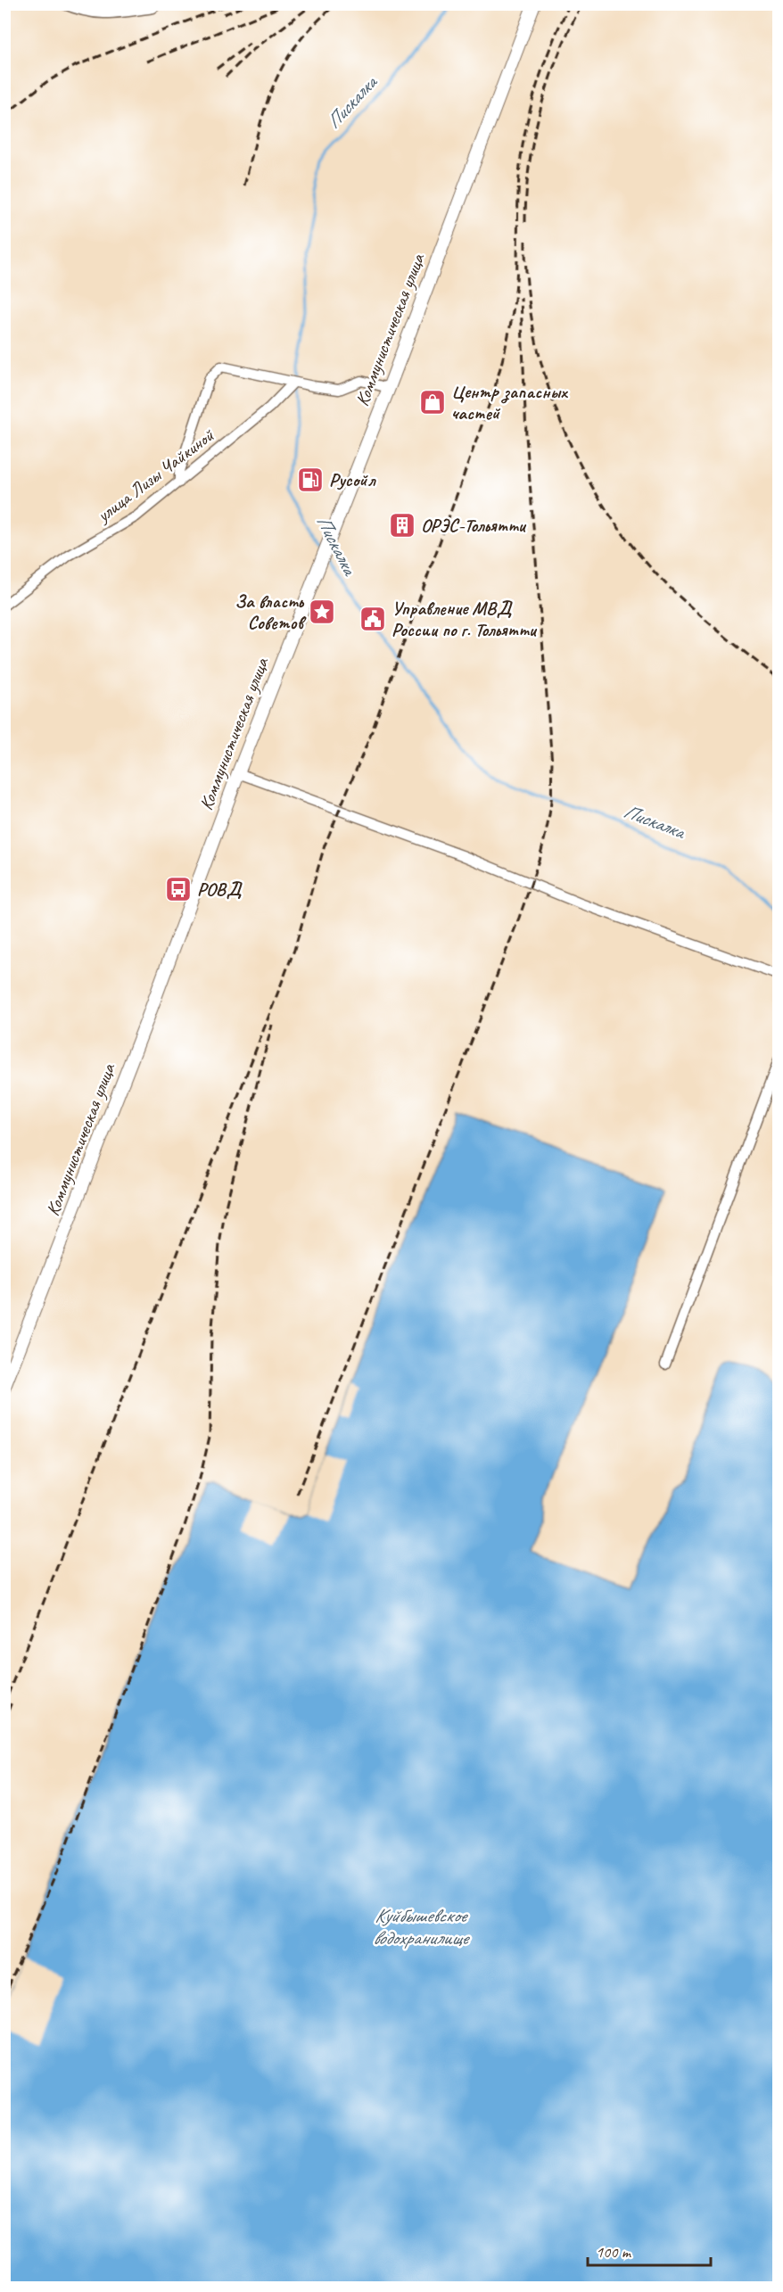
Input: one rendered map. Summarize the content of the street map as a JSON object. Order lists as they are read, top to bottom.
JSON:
{
  "streets": {
    "main road": ["Коммунистическая улица"],
    "street": ["улица Лизы Чайкиной"]
  },
  "water": ["Пискалка", "Куйбышевское водохранилище"],
  "places": {
    "shop": ["Центр запасных частей"],
    "fuel station": ["Русойл"],
    "building": ["ОРЭС-Тольятти"],
    "place": ["За власть Советов"],
    "public building": ["Управление МВД России по г. Тольятти"],
    "bus stop": ["РОВД"]
  },
  "scale_bar": "100 m"
}
